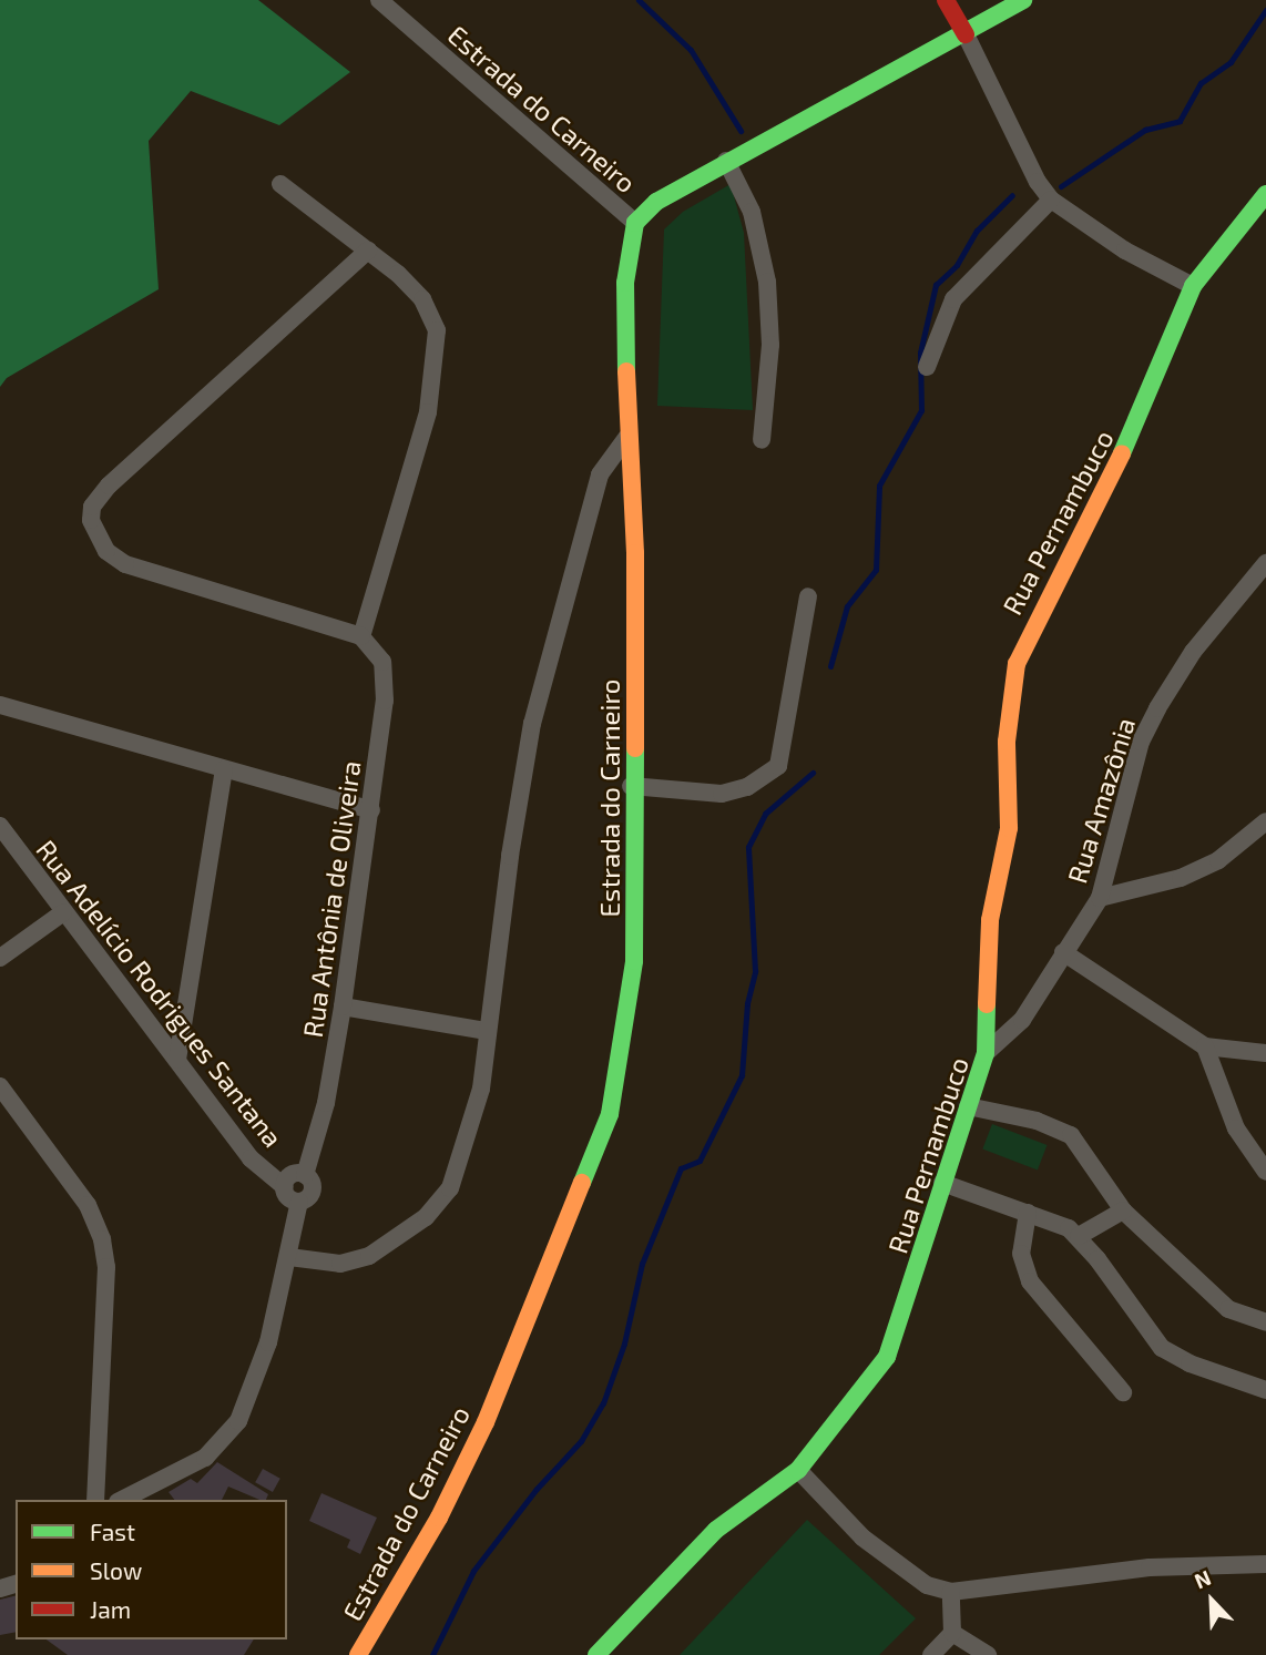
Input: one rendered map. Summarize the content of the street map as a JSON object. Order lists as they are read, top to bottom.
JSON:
{
  "streets": {
    "street": [
      "Estrada do Carneiro",
      "Rua Pernambuco",
      "Rua Amazônia",
      "Rua Antônia de Oliveira",
      "Rua Adelício Rodrigues Santana"
    ]
  },
  "crossings": [
    ["Rua Pernambuco", "Rua Amazônia"],
    ["Rua Antônia de Oliveira", "Rua Adelício Rodrigues Santana"]
  ],
  "legend": ["Fast", "Slow", "Jam"],
  "north": "top left"
}
